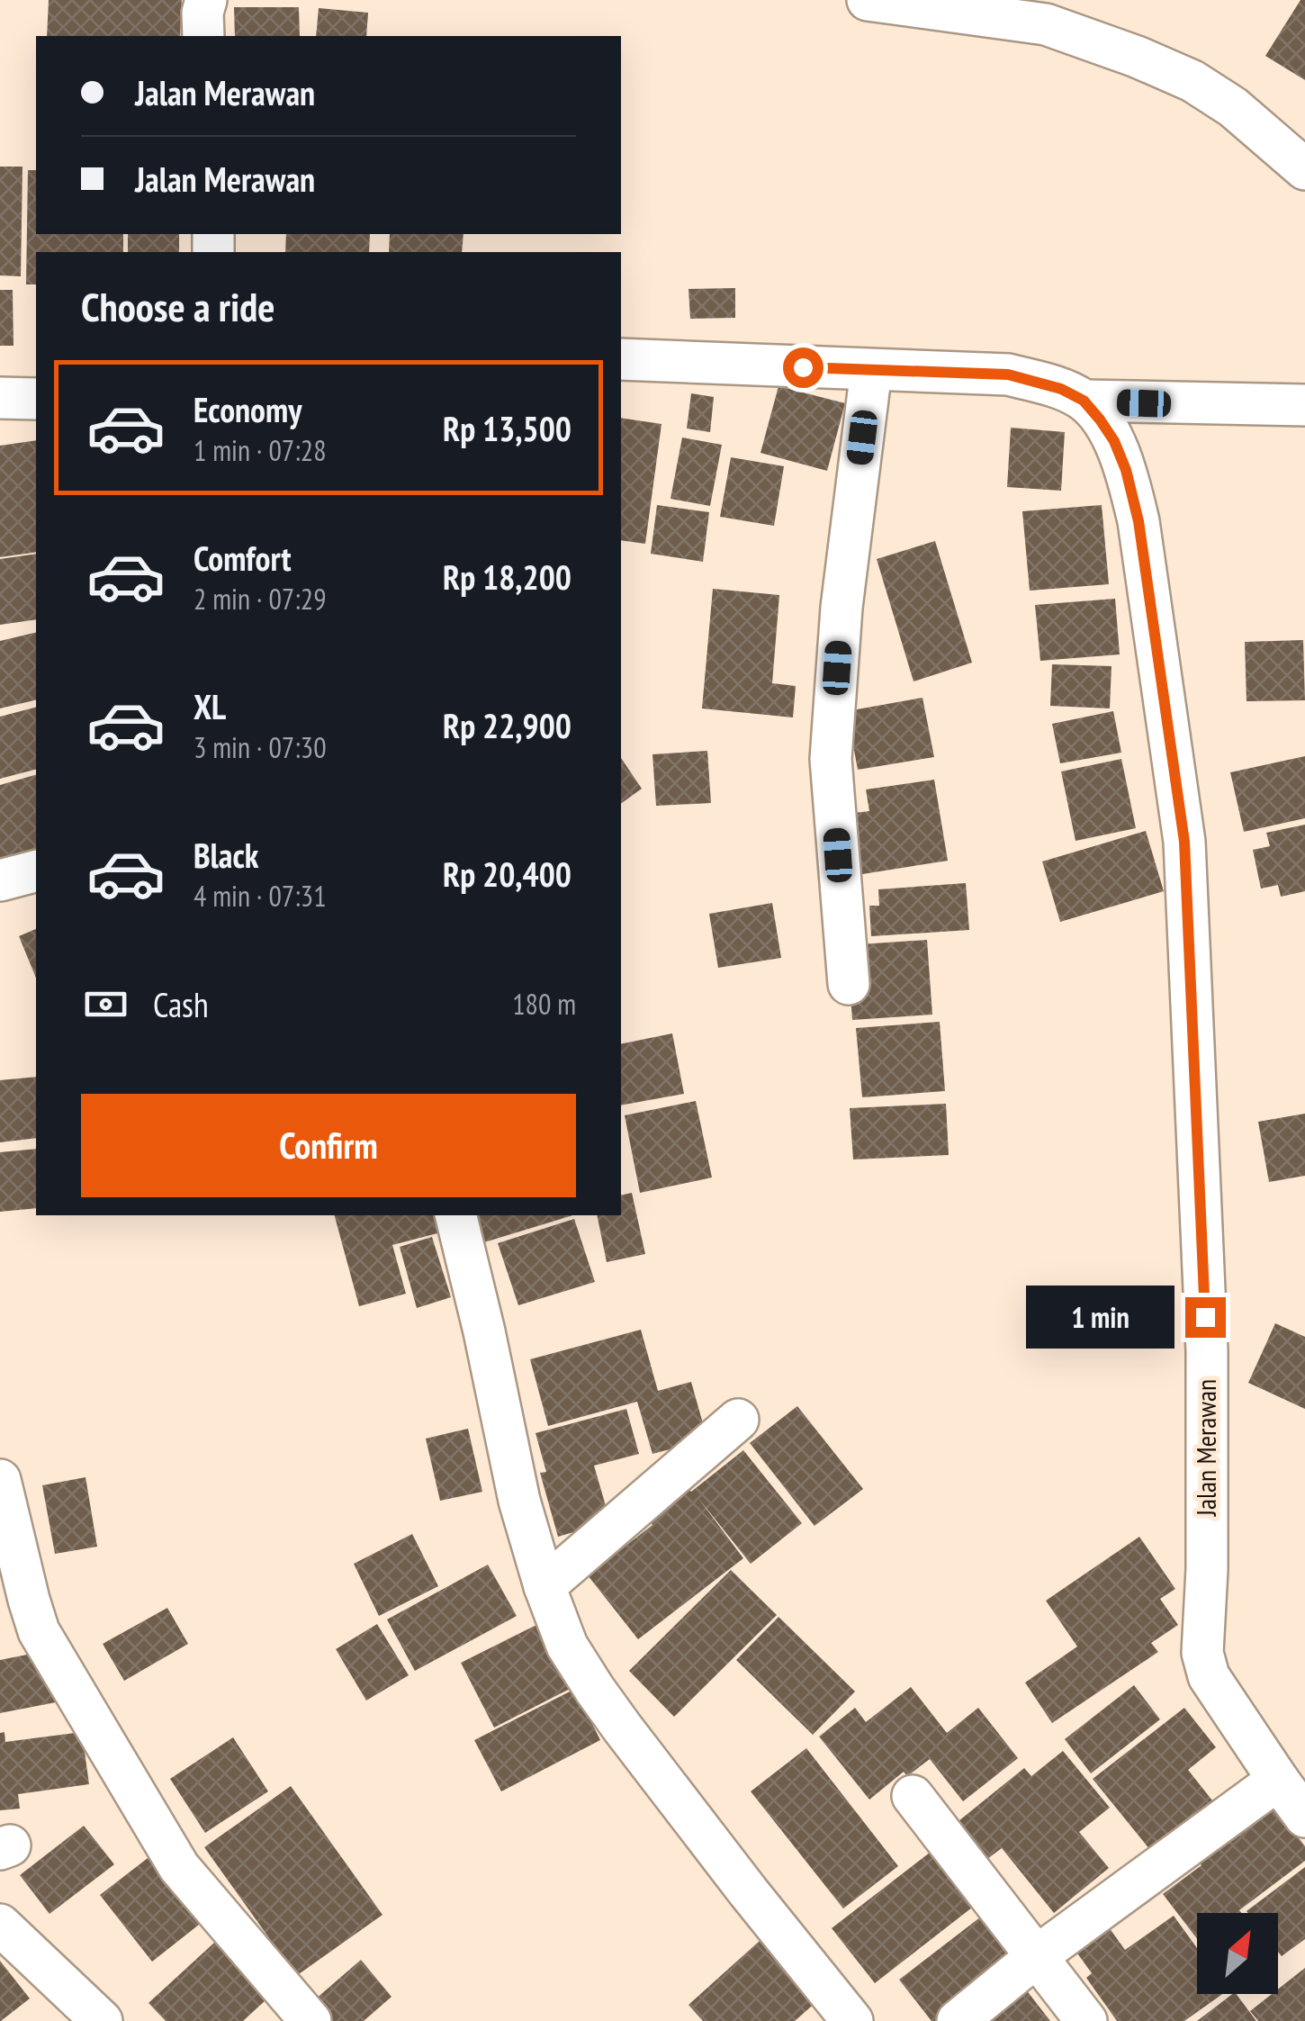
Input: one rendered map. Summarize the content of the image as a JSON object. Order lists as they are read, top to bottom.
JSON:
{
  "streets": {
    "street": ["Jalan Merawan"]
  },
  "north": "top right",
  "page": {
    "banner": ["Jalan Merawan", "Jalan Merawan"],
    "heading": "Choose a ride",
    "list": [
      {
        "name": "Economy",
        "note": "1 min · 07:28",
        "value": "Rp 13,500"
      },
      {
        "name": "Comfort",
        "note": "2 min · 07:29",
        "value": "Rp 18,200"
      },
      {
        "name": "XL",
        "note": "3 min · 07:30",
        "value": "Rp 22,900"
      },
      {
        "name": "Black",
        "note": "4 min · 07:31",
        "value": "Rp 20,400"
      }
    ],
    "pay": ["Cash", "180 m"],
    "buttons": "Confirm",
    "bubble": "1 min"
  }
}
